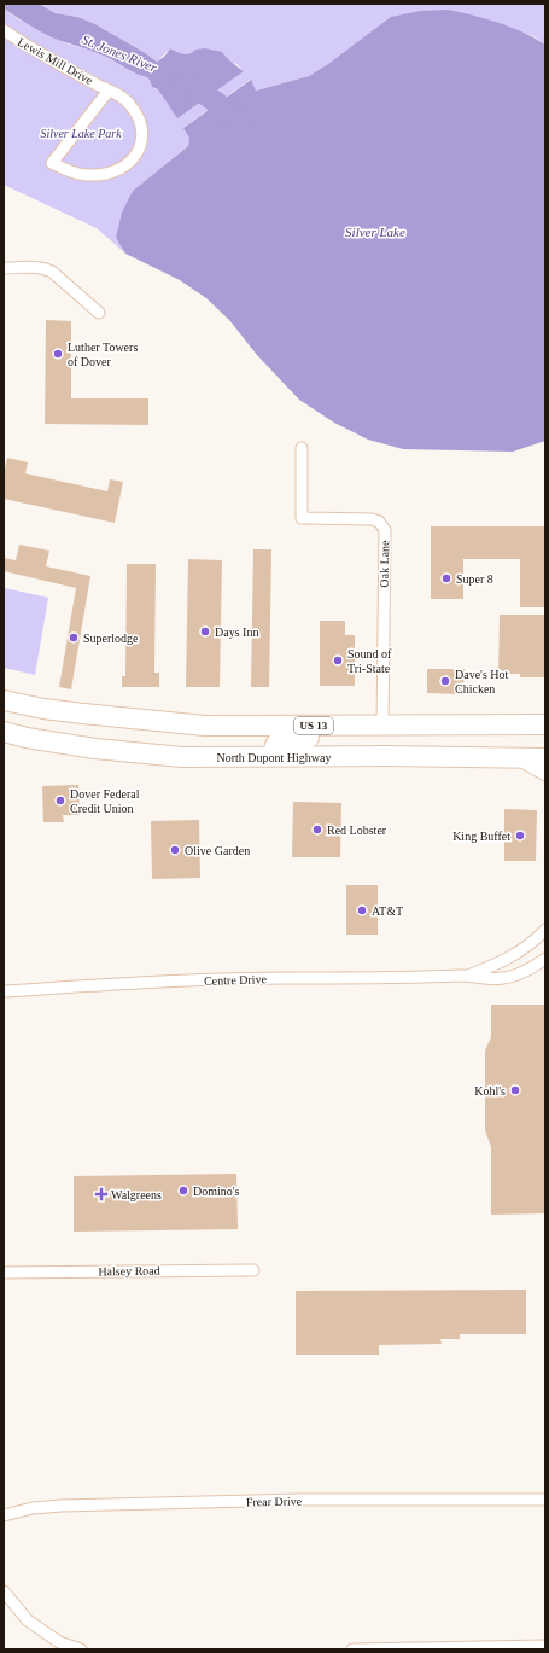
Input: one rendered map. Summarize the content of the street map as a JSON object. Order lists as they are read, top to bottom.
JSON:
{
  "streets": {
    "highway": ["US 13", "North Dupont Highway"],
    "street": [
      "Lewis Mill Drive",
      "Oak Lane",
      "Centre Drive",
      "Halsey Road",
      "Frear Drive"
    ]
  },
  "crossings": [
    ["Oak Lane", "US 13"]
  ],
  "water": ["St. Jones River", "Silver Lake"],
  "parks": ["Silver Lake Park"],
  "places": {
    "other": [
      "Luther Towers of Dover",
      "Super 8",
      "Days Inn",
      "Superlodge",
      "Sound of Tri-State",
      "Dave's Hot Chicken",
      "Dover Federal Credit Union",
      "Red Lobster",
      "King Buffet",
      "Olive Garden",
      "AT&T",
      "Kohl's",
      "Domino's"
    ],
    "health": ["Walgreens"]
  }
}
